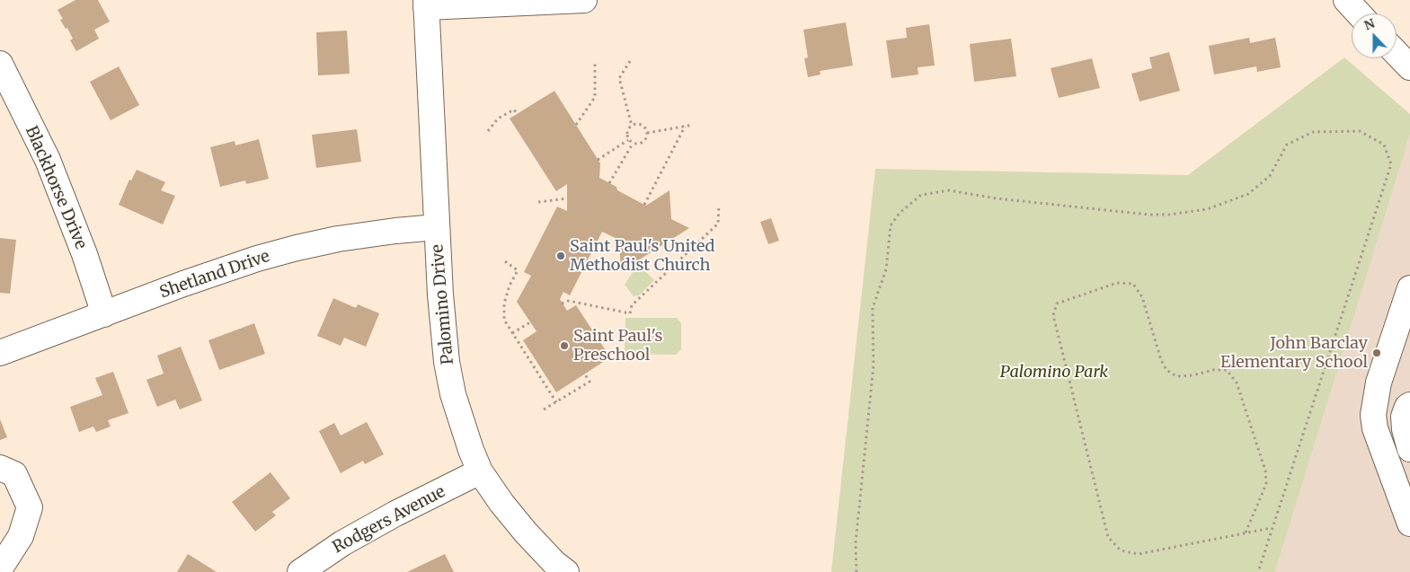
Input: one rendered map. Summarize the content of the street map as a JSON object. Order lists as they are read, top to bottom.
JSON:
{
  "streets": {
    "street": [
      "Blackhorse Drive",
      "Shetland Drive",
      "Palomino Drive",
      "Rodgers Avenue"
    ]
  },
  "crossings": [
    ["Blackhorse Drive", "Shetland Drive"],
    ["Shetland Drive", "Palomino Drive"],
    ["Palomino Drive", "Rodgers Avenue"]
  ],
  "parks": ["Palomino Park"],
  "places": ["Saint Paul's United Methodist Church", "Saint Paul's Preschool", "John Barclay Elementary School"],
  "north": "top"
}
